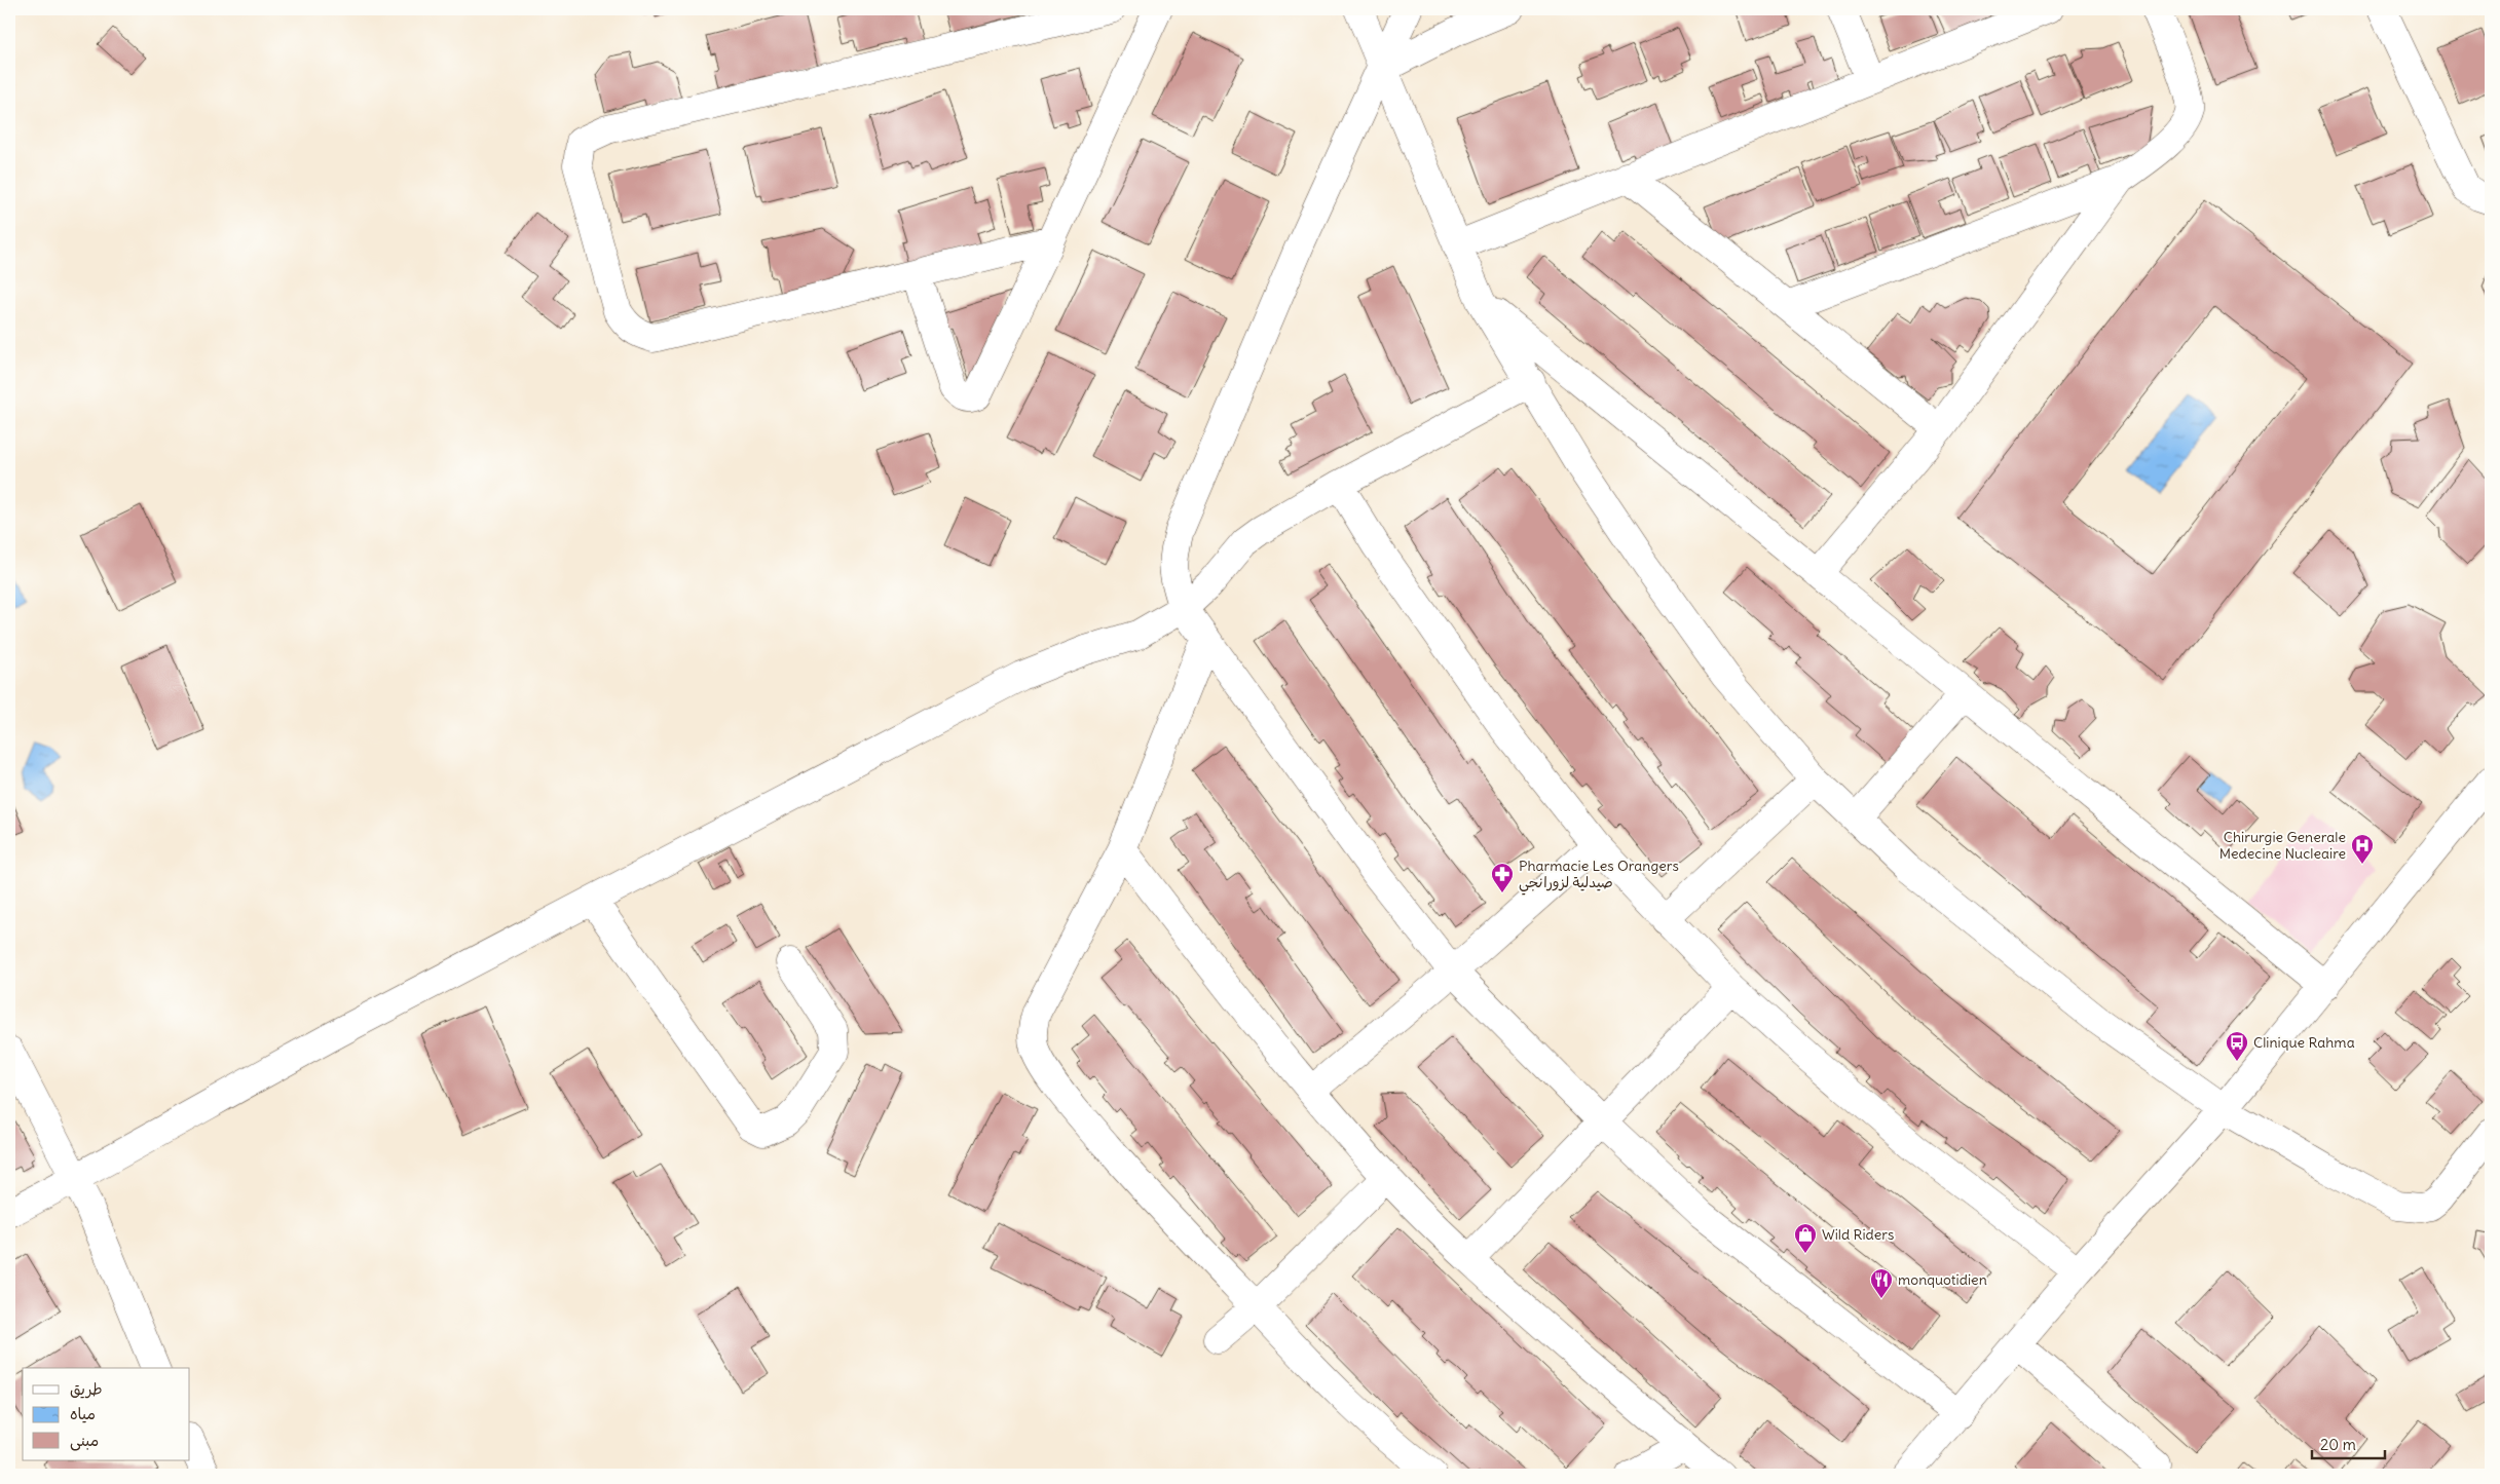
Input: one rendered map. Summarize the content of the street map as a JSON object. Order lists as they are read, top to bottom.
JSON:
{
  "places": {
    "hospital": ["Chirurgie Generale Medecine Nucleaire"],
    "pharmacy": ["Pharmacie Les Orangers صيدلية لزورانجي"],
    "bus stop": ["Clinique Rahma"],
    "shop": ["Wild Riders"],
    "restaurant": ["monquotidien"]
  },
  "legend": ["طريق", "مياه", "مبنى"],
  "scale_bar": "20 m"
}
